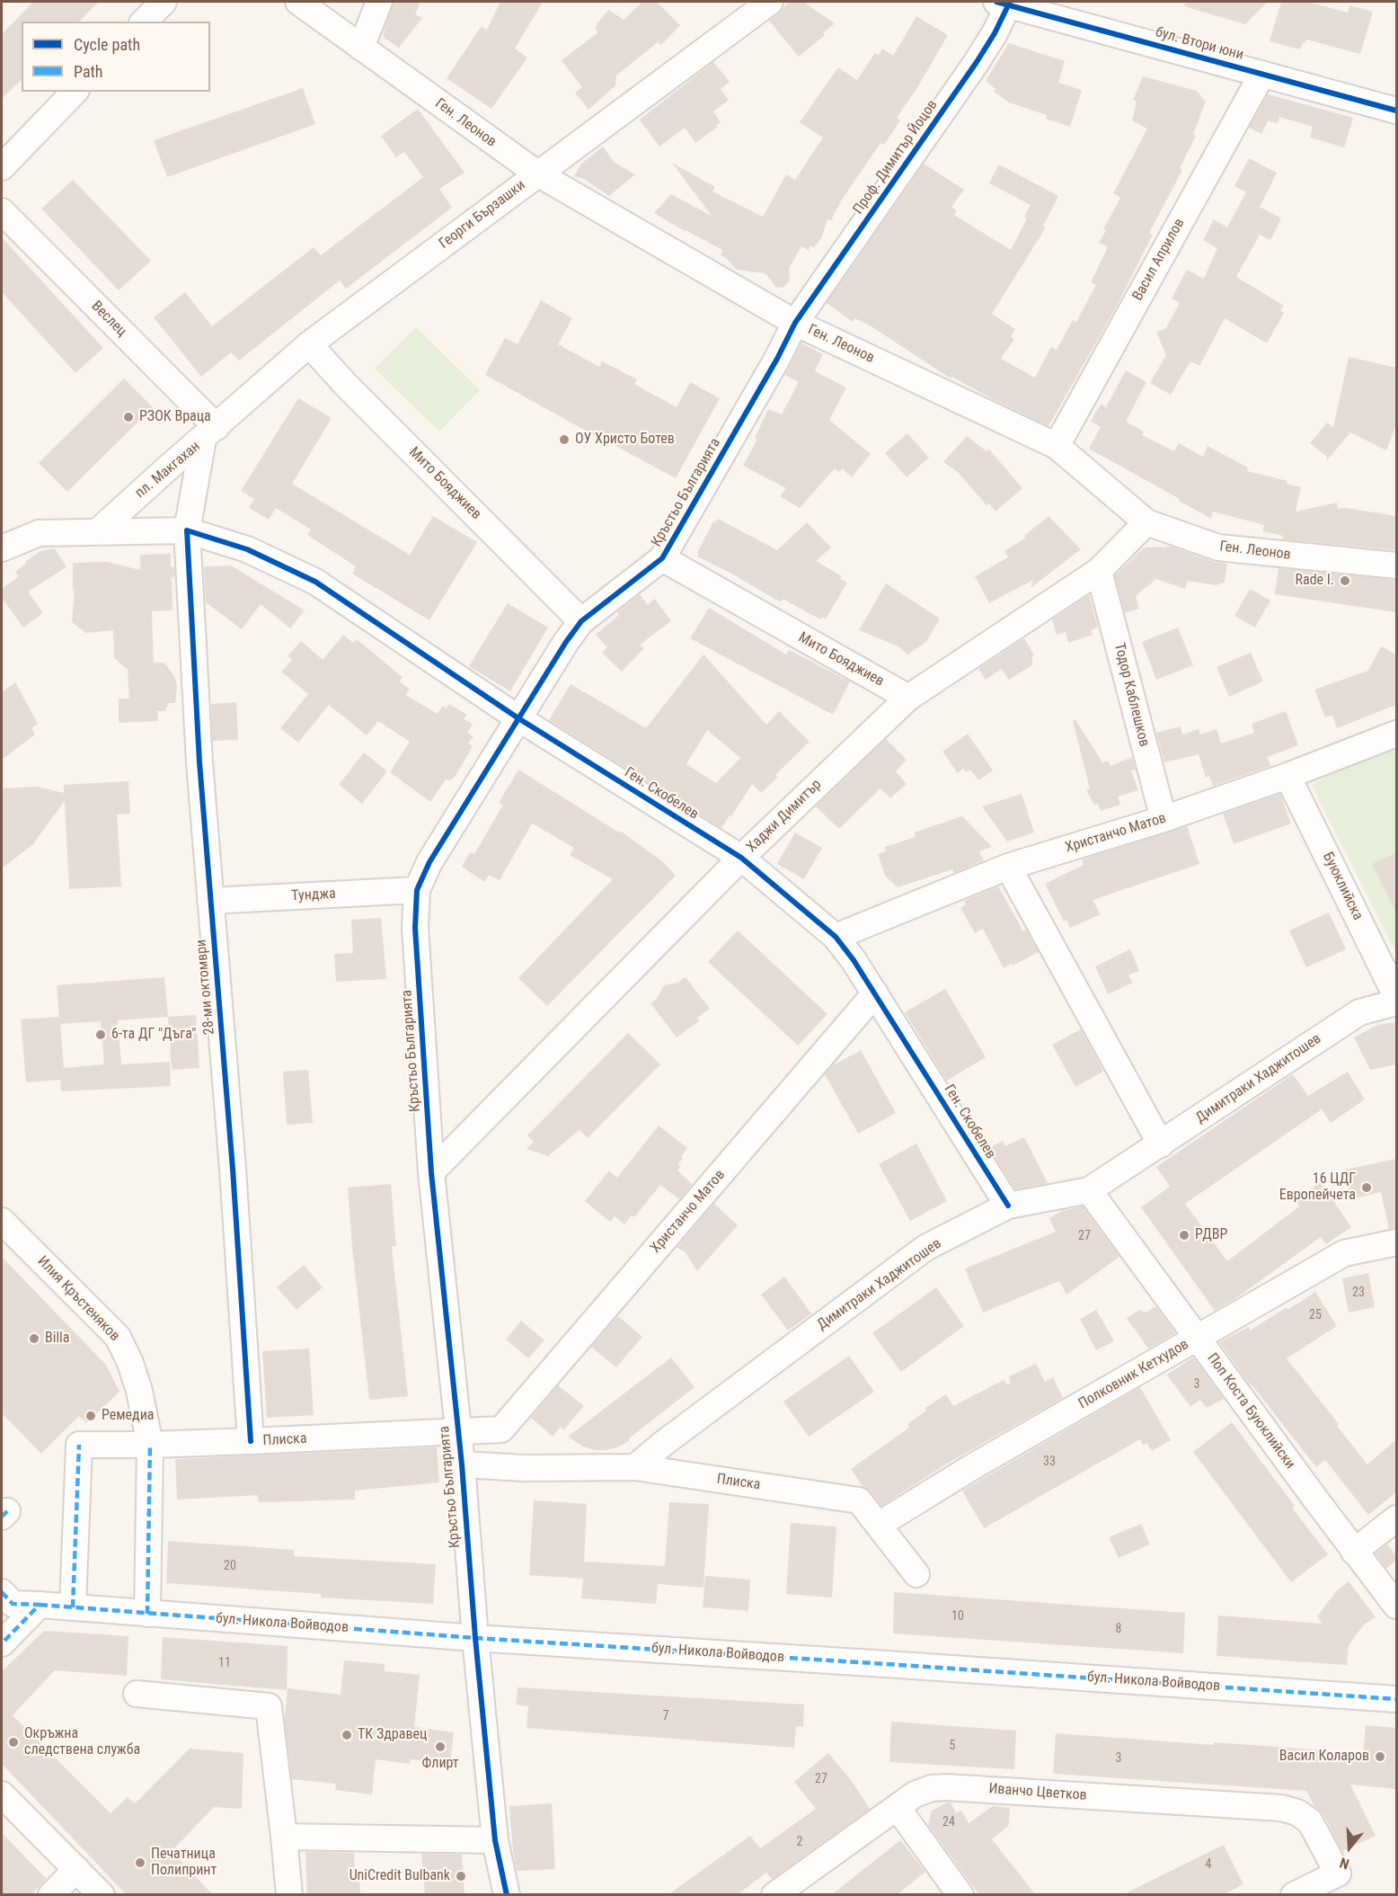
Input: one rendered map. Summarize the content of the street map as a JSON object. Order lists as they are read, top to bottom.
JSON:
{
  "streets": {
    "street": [
      "бул. Втори юни",
      "Ген. Леонов",
      "Проф. Димитър Йоцов",
      "Георги Бързашки",
      "Васил Априлов",
      "Веслец",
      "пл. Макгахан",
      "Мито Бояджиев",
      "Кръстьо Българията",
      "Тодор Каблешков",
      "Ген. Скобелев",
      "Хаджи Димитър",
      "Христанчо Матов",
      "Буюклийска",
      "Тунджа",
      "28-ми октомври",
      "Димитраки Хаджитошев",
      "Илия Кръстеняков",
      "Полковник Кетхудов",
      "Поп Коста Буюклийски",
      "Плиска",
      "бул. Никола Войводов",
      "Иванчо Цветков"
    ]
  },
  "crossings": [
    ["бул. Втори юни", "Проф. Димитър Йоцов"],
    ["бул. Втори юни", "Васил Априлов"],
    ["Ген. Леонов", "Проф. Димитър Йоцов"],
    ["Ген. Леонов", "Георги Бързашки"],
    ["Ген. Леонов", "Васил Априлов"],
    ["Ген. Леонов", "Кръстьо Българията"],
    ["Ген. Леонов", "Хаджи Димитър"],
    ["Проф. Димитър Йоцов", "Кръстьо Българията"],
    ["Георги Бързашки", "Веслец"],
    ["Георги Бързашки", "пл. Макгахан"],
    ["Георги Бързашки", "Мито Бояджиев"],
    ["Веслец", "пл. Макгахан"],
    ["пл. Макгахан", "Ген. Скобелев"],
    ["пл. Макгахан", "28-ми октомври"],
    ["Мито Бояджиев", "Кръстьо Българията"],
    ["Мито Бояджиев", "Хаджи Димитър"],
    ["Кръстьо Българията", "Ген. Скобелев"],
    ["Кръстьо Българията", "Хаджи Димитър"],
    ["Кръстьо Българията", "Христанчо Матов"],
    ["Кръстьо Българията", "Тунджа"],
    ["Кръстьо Българията", "Плиска"],
    ["Кръстьо Българията", "бул. Никола Войводов"],
    ["Тодор Каблешков", "Хаджи Димитър"],
    ["Тодор Каблешков", "Христанчо Матов"],
    ["Ген. Скобелев", "Хаджи Димитър"],
    ["Ген. Скобелев", "Христанчо Матов"],
    ["Ген. Скобелев", "28-ми октомври"],
    ["Ген. Скобелев", "Димитраки Хаджитошев"],
    ["Христанчо Матов", "Буюклийска"],
    ["Христанчо Матов", "Плиска"],
    ["Тунджа", "28-ми октомври"],
    ["28-ми октомври", "Плиска"],
    ["Димитраки Хаджитошев", "Поп Коста Буюклийски"],
    ["Димитраки Хаджитошев", "Плиска"],
    ["Илия Кръстеняков", "Плиска"],
    ["Илия Кръстеняков", "бул. Никола Войводов"],
    ["Полковник Кетхудов", "Поп Коста Буюклийски"],
    ["Полковник Кетхудов", "Плиска"],
    ["Плиска", "бул. Никола Войводов"]
  ],
  "places": [
    "РЗОК Враца",
    "ОУ Христо Ботев",
    "Rade I.",
    "6-та ДГ \"Дъга\"",
    "16 ЦДГ Европейчета",
    "РДВР",
    "Billa",
    "Ремедиа",
    "ТК Здравец",
    "Окръжна следствена служба",
    "Флирт",
    "Васил Коларов",
    "Печатница Полипринт",
    "UniCredit Bulbank"
  ],
  "house_numbers": [
    "27",
    "23",
    "25",
    "3",
    "33",
    "20",
    "10",
    "8",
    "11",
    "7",
    "5",
    "3",
    "27",
    "24",
    "2",
    "4"
  ],
  "legend": ["Cycle path", "Path"],
  "north": "bottom"
}
